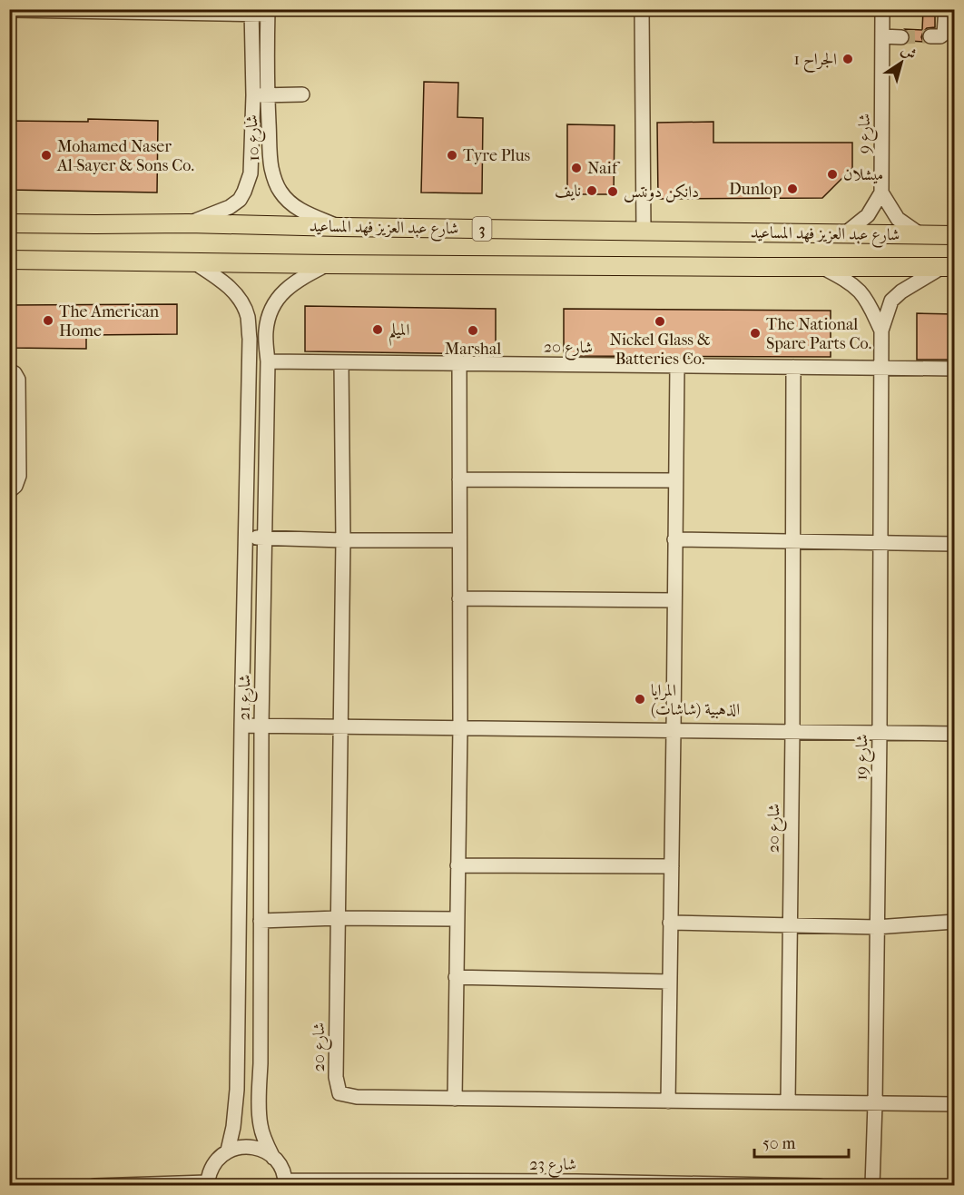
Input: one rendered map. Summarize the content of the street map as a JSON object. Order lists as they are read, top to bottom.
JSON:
{
  "streets": {
    "main road": ["شارع عبد العزيز فهد المساعيد", "3"],
    "street": [
      "شارع 9",
      "شارع 10",
      "شارع 20",
      "شارع 21",
      "شارع 19",
      "شارع 23"
    ]
  },
  "crossings": [
    ["شارع 10", "شارع عبد العزيز فهد المساعيد"],
    ["شارع عبد العزيز فهد المساعيد", "شارع 21"],
    ["شارع عبد العزيز فهد المساعيد", "شارع 19"],
    ["شارع 20", "شارع 21"],
    ["شارع 20", "شارع 19"],
    ["شارع 21", "شارع 23"]
  ],
  "places": [
    "الجراح 1",
    "Mohamed Naser Al-Sayer & Sons Co.",
    "Tyre Plus",
    "Naif",
    "ميشلان",
    "Dunlop",
    "نايف",
    "دانكن دونتس",
    "The American Home",
    "Nickel Glass & Batteries Co.",
    "الميلم",
    "Marshal",
    "The National Spare Parts Co.",
    "المرايا الذهبية (شاشات)"
  ],
  "scale_bar": "50 m",
  "north": "top right"
}
